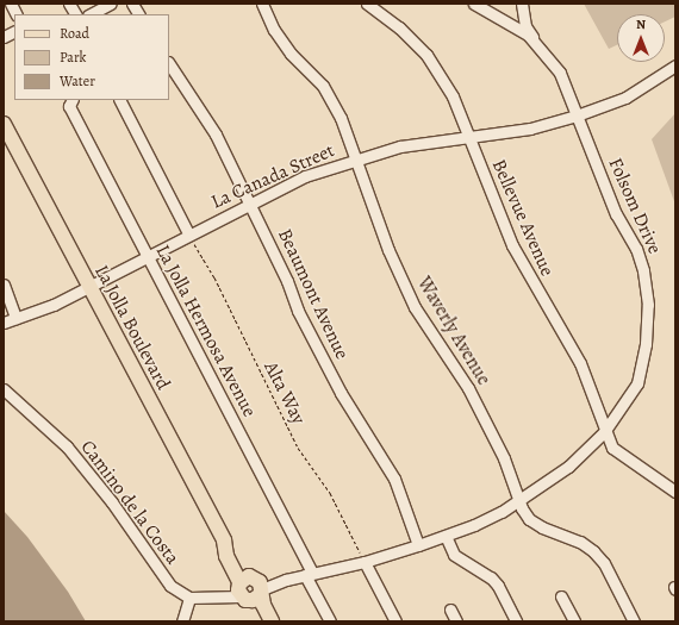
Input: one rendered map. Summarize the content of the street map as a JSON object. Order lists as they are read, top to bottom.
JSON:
{
  "streets": {
    "main road": ["La Jolla Boulevard"],
    "street": [
      "La Canada Street",
      "Folsom Drive",
      "Bellevue Avenue",
      "Beaumont Avenue",
      "La Jolla Hermosa Avenue",
      "Waverly Avenue",
      "Camino de la Costa"
    ],
    "path": ["Alta Way"]
  },
  "crossings": [
    ["La Canada Street", "Folsom Drive"],
    ["La Canada Street", "Bellevue Avenue"],
    ["La Canada Street", "Beaumont Avenue"],
    ["La Canada Street", "La Jolla Boulevard"],
    ["La Canada Street", "La Jolla Hermosa Avenue"],
    ["La Canada Street", "Waverly Avenue"],
    ["La Canada Street", "Alta Way"],
    ["Folsom Drive", "Bellevue Avenue"]
  ],
  "legend": ["Road", "Park", "Water"],
  "north": "top"
}
